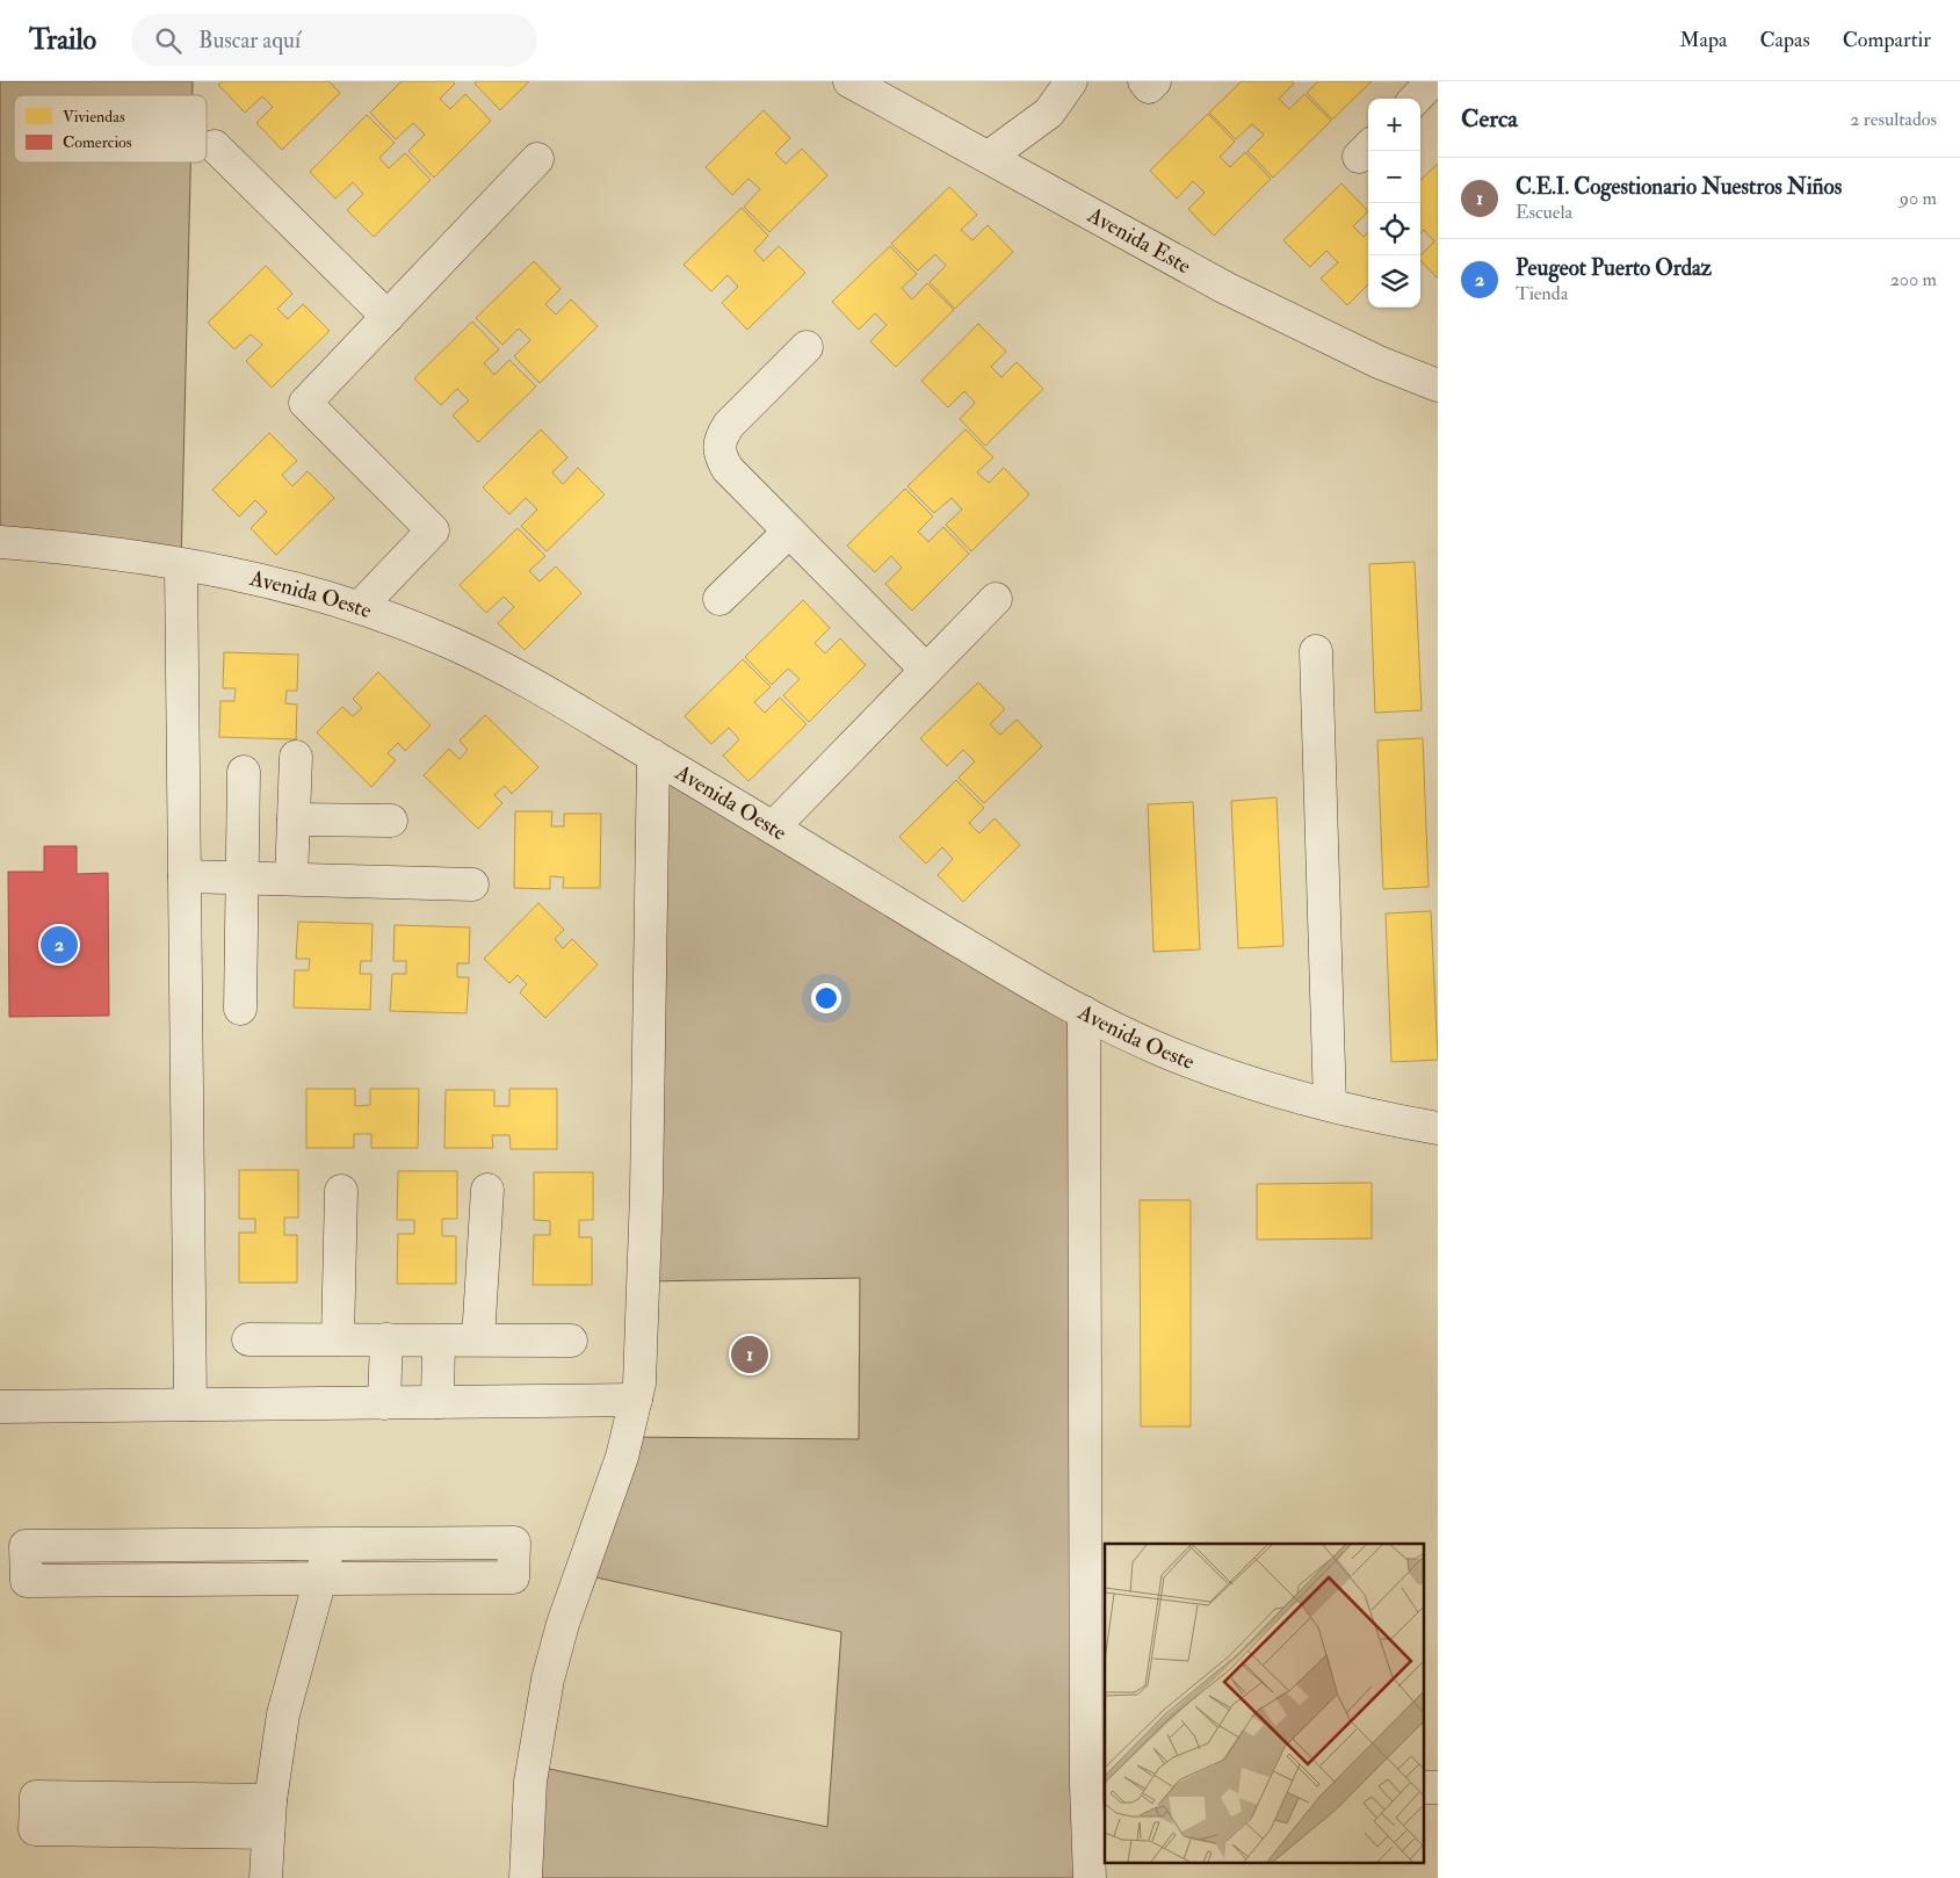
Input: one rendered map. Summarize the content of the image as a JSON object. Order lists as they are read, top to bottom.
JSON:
{
  "streets": {
    "street": ["Avenida Este", "Avenida Oeste"]
  },
  "legend": ["Viviendas", "Comercios"],
  "page": {
    "header": "Trailo",
    "search": "Buscar aquí",
    "nav": ["Mapa", "Capas", "Compartir"],
    "heading": ["Cerca", "2 resultados"],
    "map_buttons": ["+", "−"],
    "list": [
      {
        "mark": "1",
        "name": "C.E.I. Cogestionario Nuestros Niños",
        "note": "Escuela",
        "value": "90 m"
      },
      {
        "mark": "2",
        "name": "Peugeot Puerto Ordaz",
        "note": "Tienda",
        "value": "200 m"
      }
    ],
    "pins": ["2", "1"]
  }
}
